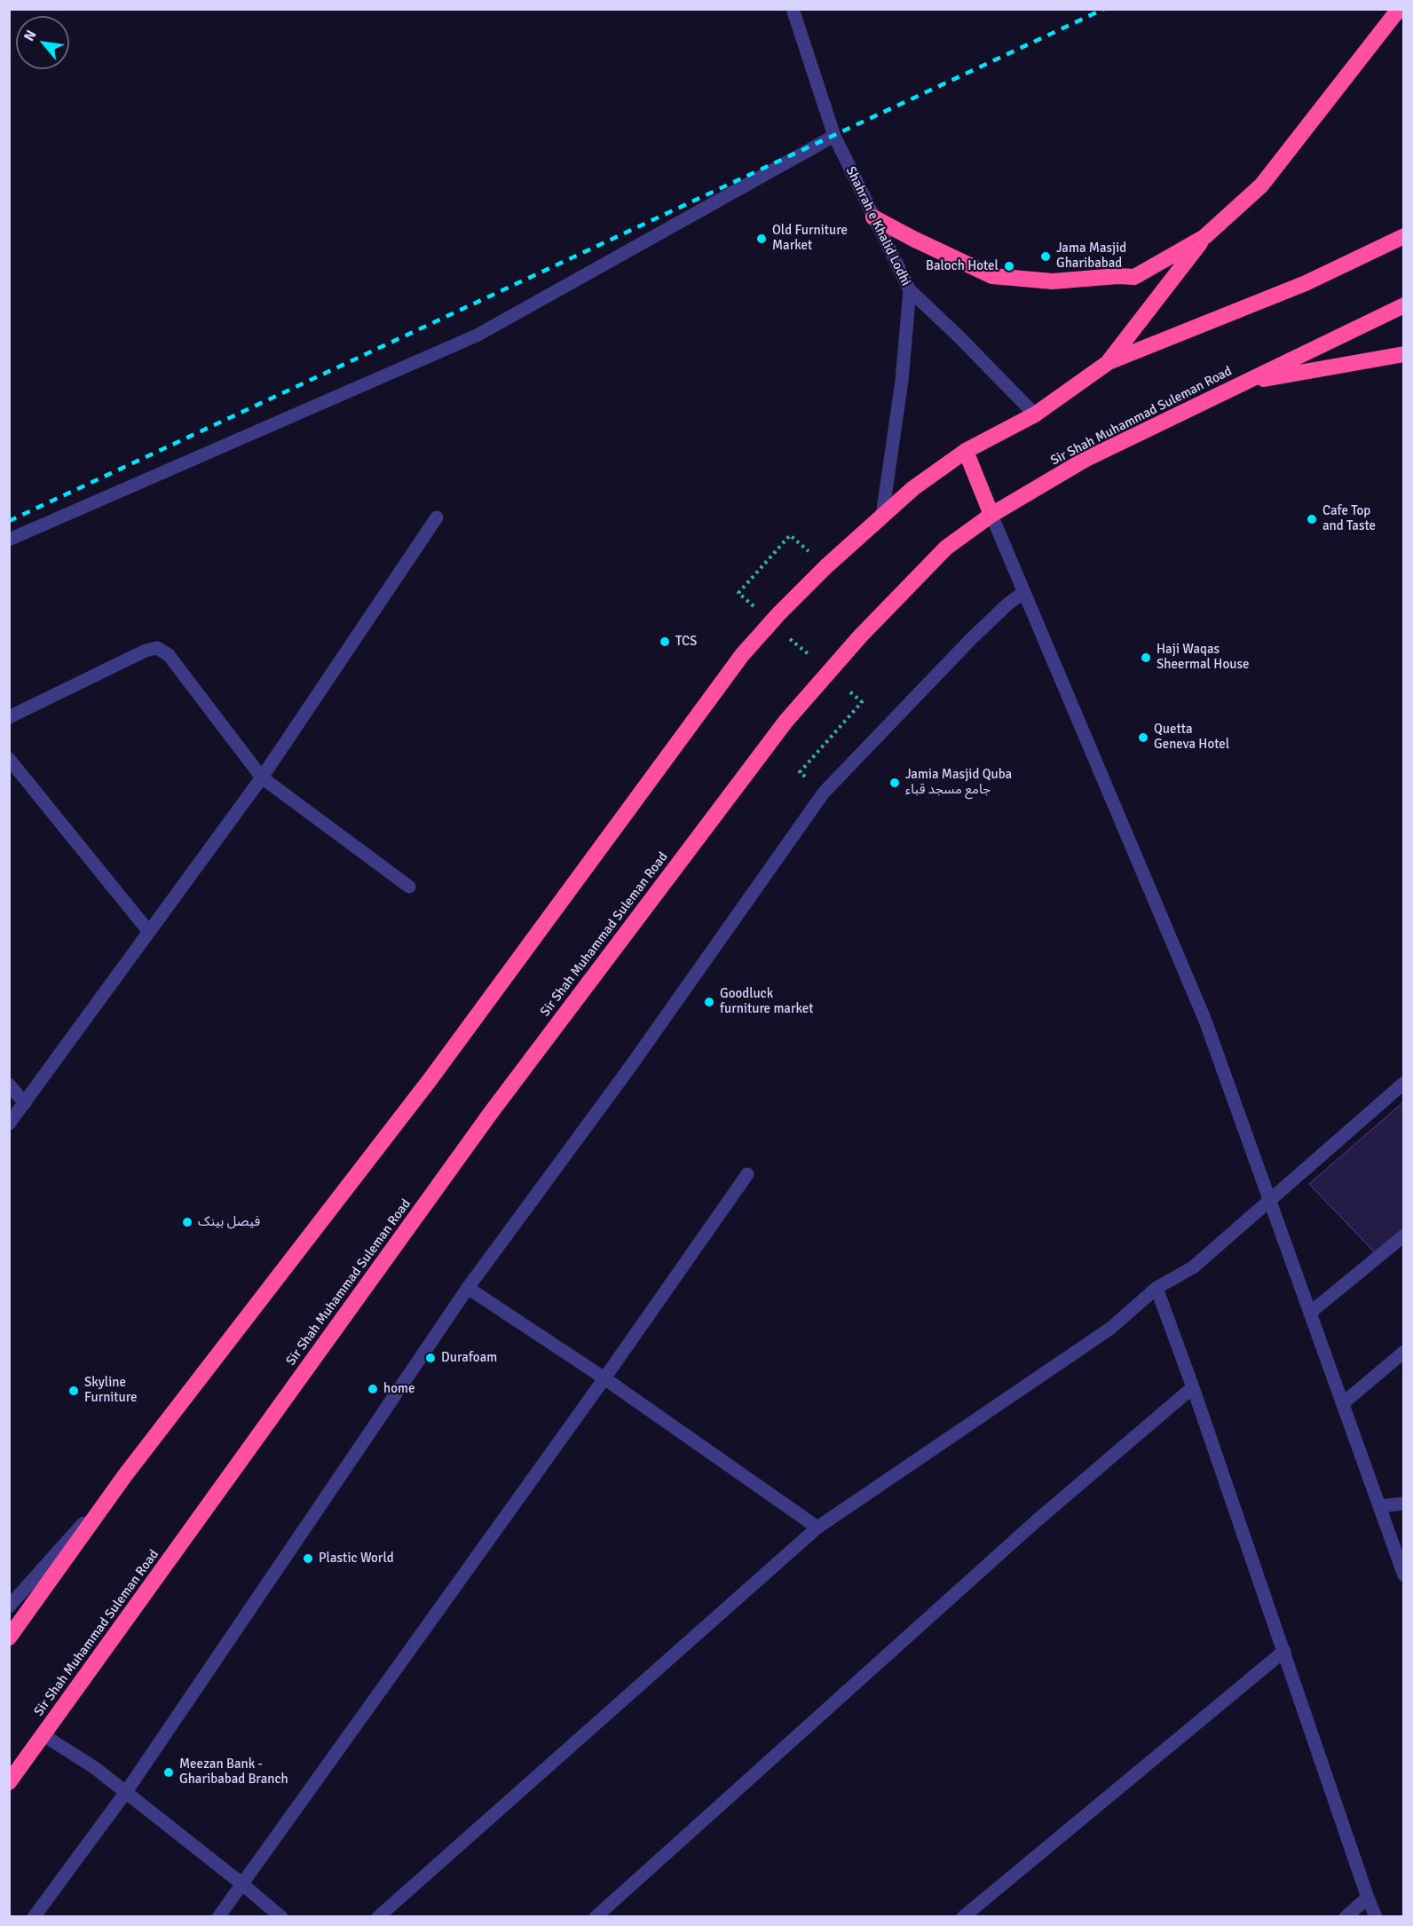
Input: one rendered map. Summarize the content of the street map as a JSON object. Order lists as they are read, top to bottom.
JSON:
{
  "streets": {
    "highway": ["Sir Shah Muhammad Suleman Road"],
    "street": ["Shahrah e Khalid Lodhi"]
  },
  "places": [
    "Old Furniture Market",
    "Jama Masjid Gharibabad",
    "Baloch Hotel",
    "Cafe Top and Taste",
    "TCS",
    "Haji Waqas Sheermal House",
    "Quetta Geneva Hotel",
    "Jamia Masjid Quba جامع مسجد قباء",
    "Goodluck furniture market",
    "فیصل بینک",
    "Durafoam",
    "home",
    "Skyline Furniture",
    "Plastic World",
    "Meezan Bank - Gharibabad Branch"
  ],
  "north": "top left"
}
